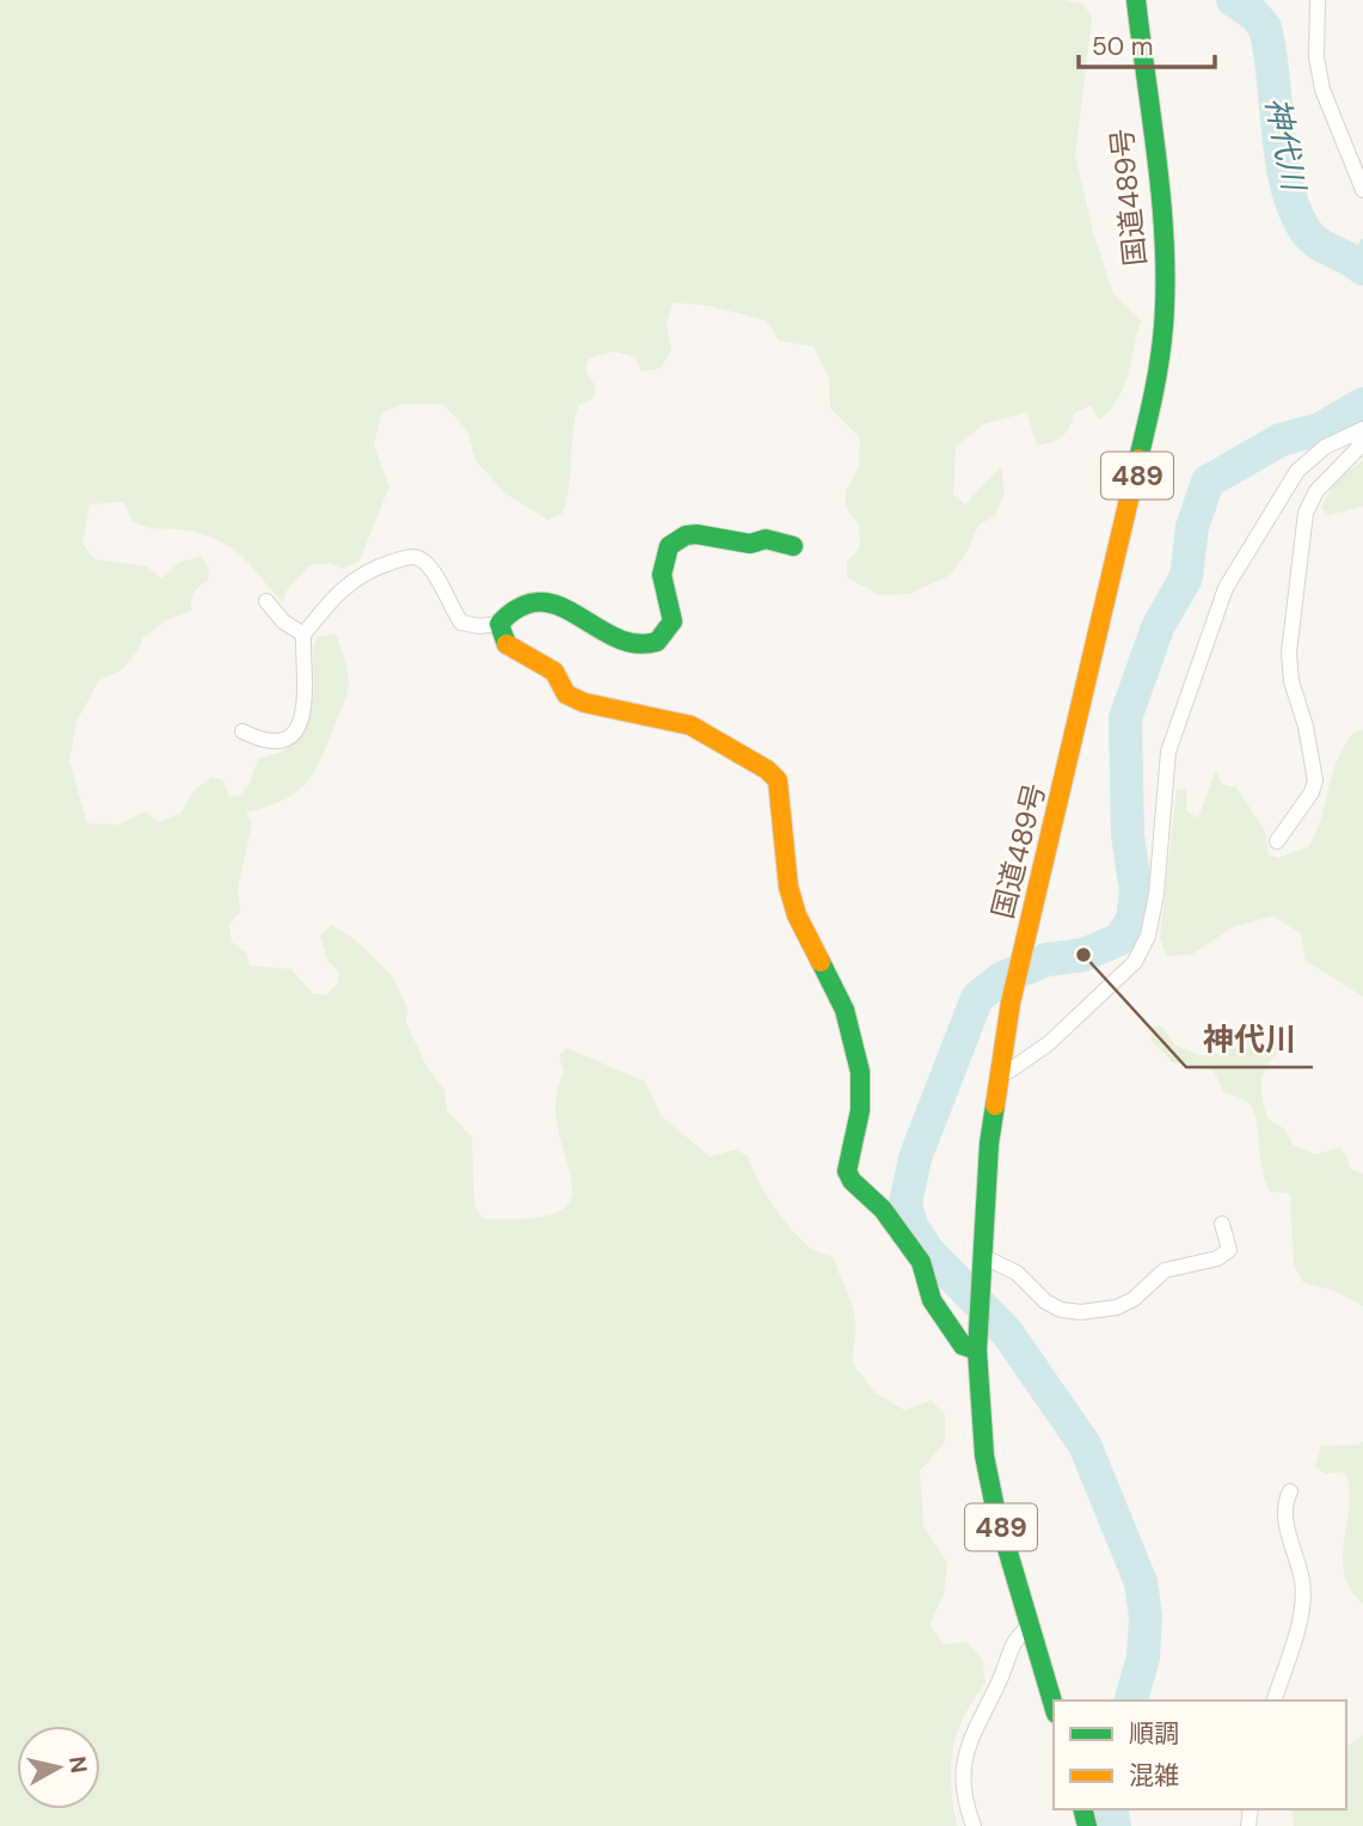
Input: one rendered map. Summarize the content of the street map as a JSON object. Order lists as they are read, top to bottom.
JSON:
{
  "streets": {
    "main road": ["国道489号", "489"]
  },
  "water": ["神代川"],
  "places": ["神代川"],
  "legend": ["順調", "混雑"],
  "scale_bar": "50 m",
  "north": "right"
}
